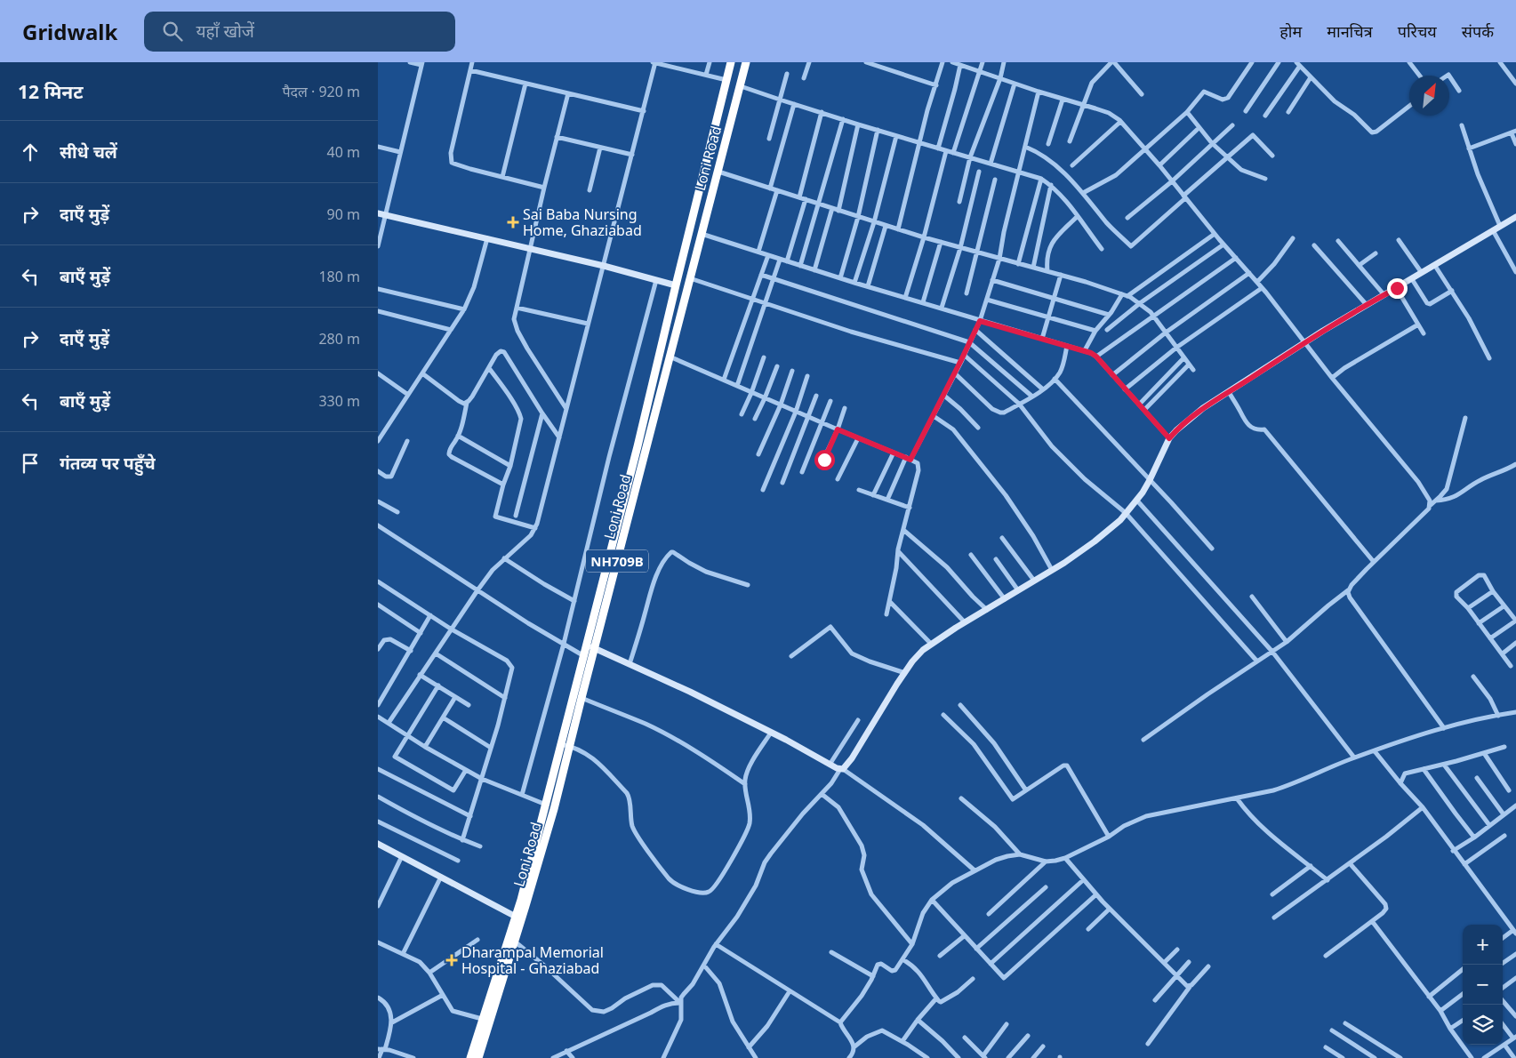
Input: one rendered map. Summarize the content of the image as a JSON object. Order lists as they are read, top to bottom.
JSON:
{
  "streets": {
    "highway": ["Loni Road", "NH709B"]
  },
  "places": {
    "health": ["Sai Baba Nursing Home, Ghaziabad", "Dharampal Memorial Hospital - Ghaziabad"]
  },
  "north": "top right",
  "page": {
    "header": "Gridwalk",
    "search": "यहाँ खोजें",
    "nav": [
      "होम",
      "मानचित्र",
      "परिचय",
      "संपर्क"
    ],
    "heading": ["12 मिनट", "पैदल · 920 m"],
    "list": [
      ["सीधे चलें", "40 m"],
      ["दाएँ मुड़ें", "90 m"],
      ["बाएँ मुड़ें", "180 m"],
      ["दाएँ मुड़ें", "280 m"],
      ["बाएँ मुड़ें", "330 m"],
      "गंतव्य पर पहुँचे"
    ],
    "map_buttons": ["+", "−"]
  }
}
